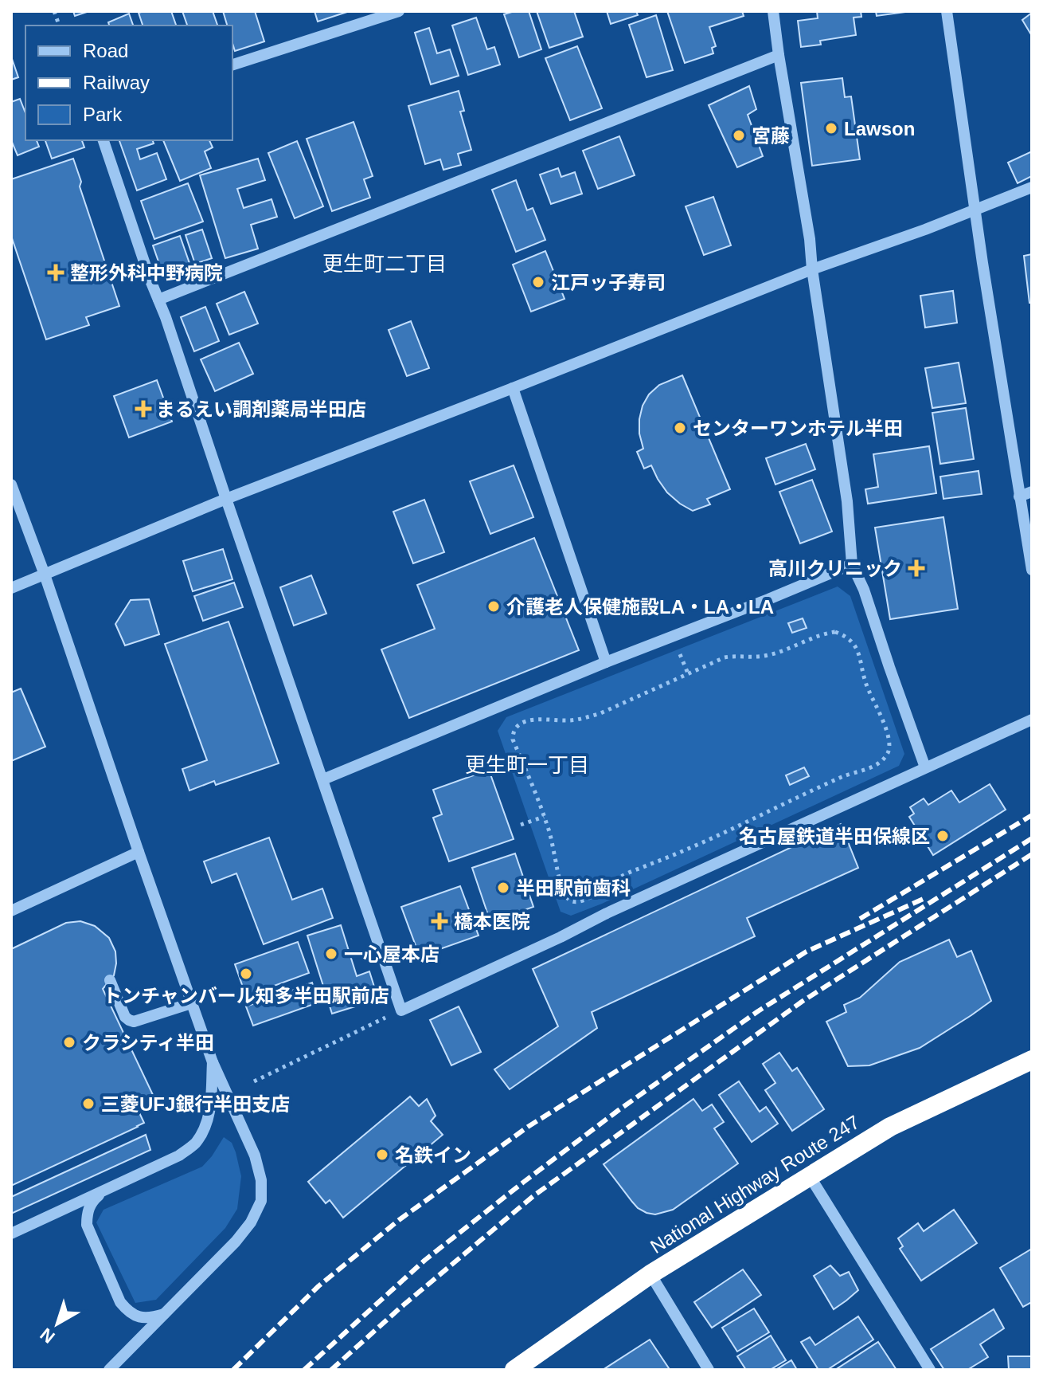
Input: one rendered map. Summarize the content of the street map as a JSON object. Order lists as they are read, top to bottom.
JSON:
{
  "streets": {
    "highway": ["National Highway Route 247"]
  },
  "districts": ["更生町二丁目", "更生町一丁目"],
  "places": {
    "other": [
      "Lawson",
      "宮藤",
      "江戸ッ子寿司",
      "センターワンホテル半田",
      "介護老人保健施設LA・LA・LA",
      "名古屋鉄道半田保線区",
      "半田駅前歯科",
      "一心屋本店",
      "トンチャンバール知多半田駅前店",
      "クラシティ半田",
      "三菱UFJ銀行半田支店",
      "名鉄イン"
    ],
    "health": [
      "整形外科中野病院",
      "まるえい調剤薬局半田店",
      "高川クリニック",
      "橋本医院"
    ]
  },
  "legend": ["Road", "Railway", "Park"],
  "north": "bottom left"
}
